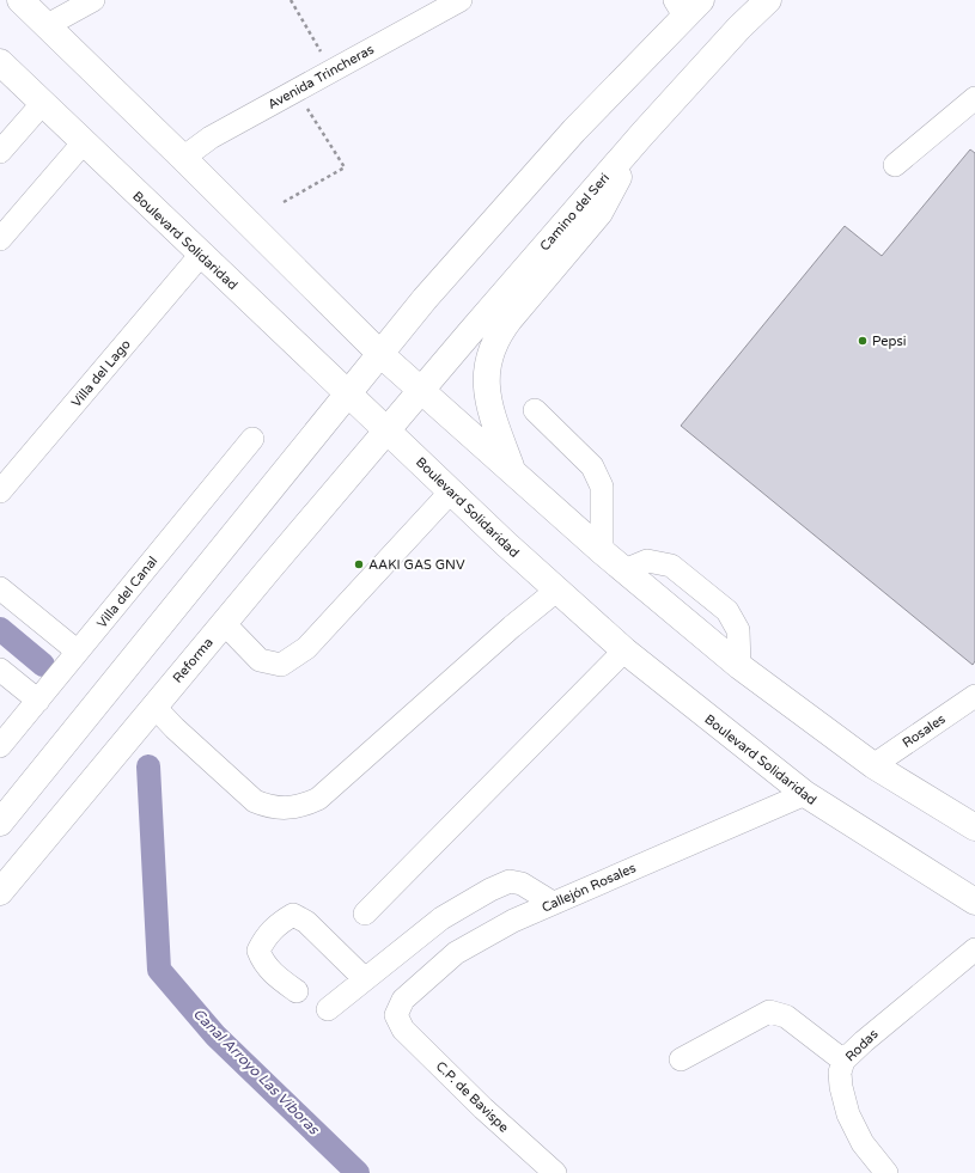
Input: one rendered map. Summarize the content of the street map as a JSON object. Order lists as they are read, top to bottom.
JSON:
{
  "streets": {
    "main road": ["Camino del Seri", "Boulevard Solidaridad", "Reforma"],
    "street": [
      "Avenida Trincheras",
      "Villa del Lago",
      "Villa del Canal",
      "Rosales",
      "Callejón Rosales",
      "Rodas",
      "C.P. de Bavispe"
    ]
  },
  "crossings": [
    ["Camino del Seri", "Boulevard Solidaridad"],
    ["Camino del Seri", "Reforma"],
    ["Boulevard Solidaridad", "Villa del Lago"],
    ["Boulevard Solidaridad", "Reforma"],
    ["Boulevard Solidaridad", "Callejón Rosales"],
    ["Callejón Rosales", "C.P. de Bavispe"]
  ],
  "water": ["Canal Arroyo Las Viboras"],
  "places": ["Pepsi", "AAKI GAS GNV"]
}
